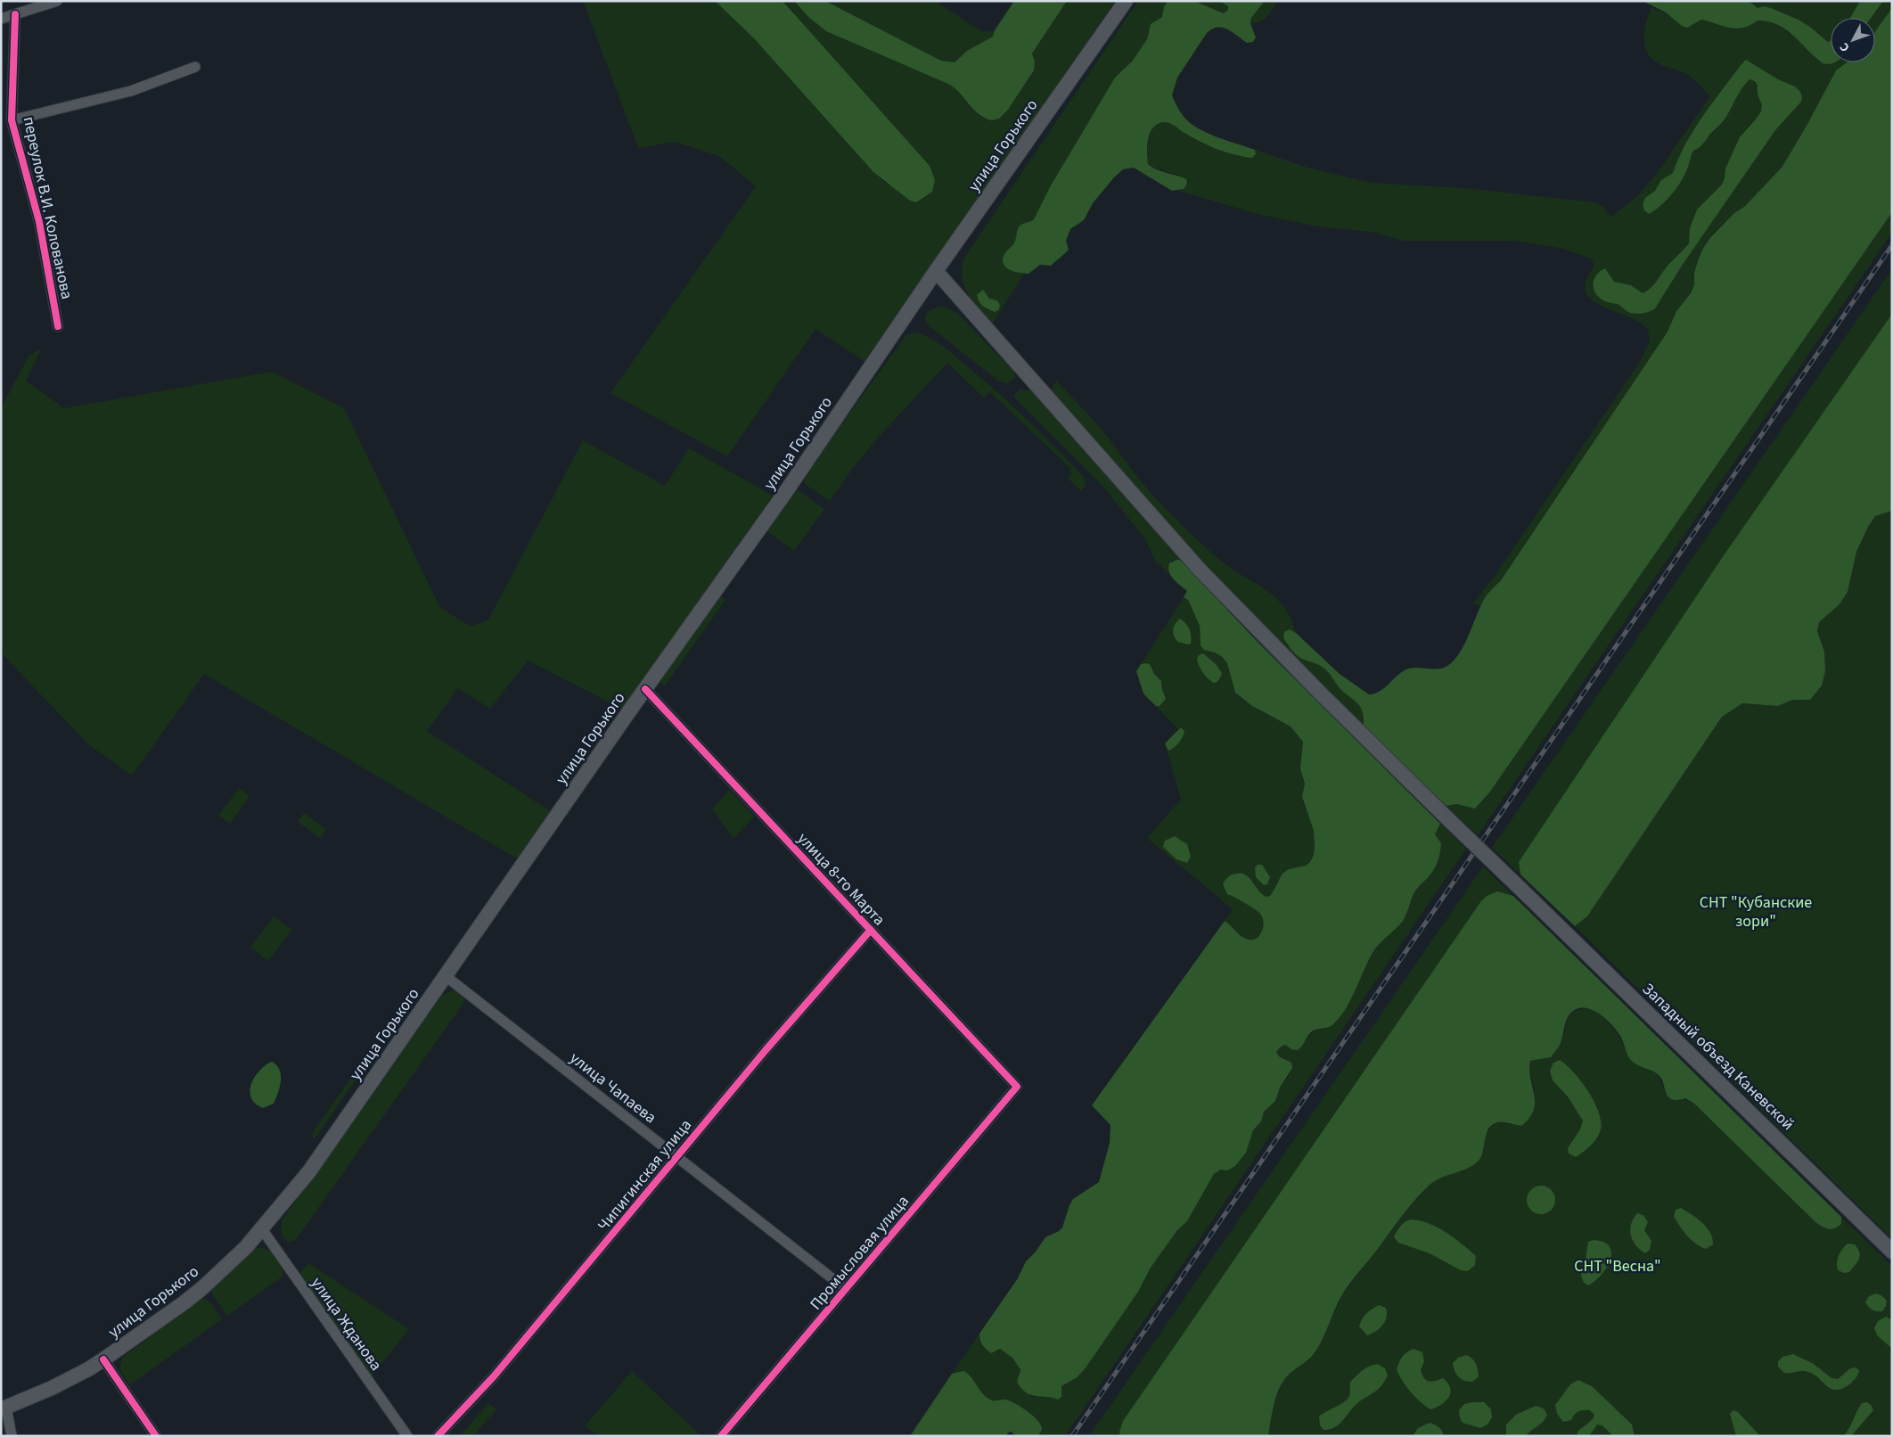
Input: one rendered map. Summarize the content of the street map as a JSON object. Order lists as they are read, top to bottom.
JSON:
{
  "streets": {
    "main road": ["улица Горького", "Западный объезд Каневской"],
    "street": [
      "переулок В.И. Колованова",
      "улица 8-го Марта",
      "улица Чапаева",
      "Чипигинская улица",
      "Промысловая улица",
      "улица Жданова"
    ]
  },
  "crossings": [
    ["улица Горького", "улица 8-го Марта"],
    ["улица Горького", "Западный объезд Каневской"],
    ["улица Горького", "улица Чапаева"],
    ["улица Горького", "улица Жданова"],
    ["улица 8-го Марта", "Чипигинская улица"],
    ["улица 8-го Марта", "Промысловая улица"],
    ["улица Чапаева", "Чипигинская улица"],
    ["улица Чапаева", "Промысловая улица"]
  ],
  "parks": ["СНТ \"Кубанские зори\"", "СНТ \"Весна\""],
  "north": "bottom left"
}
